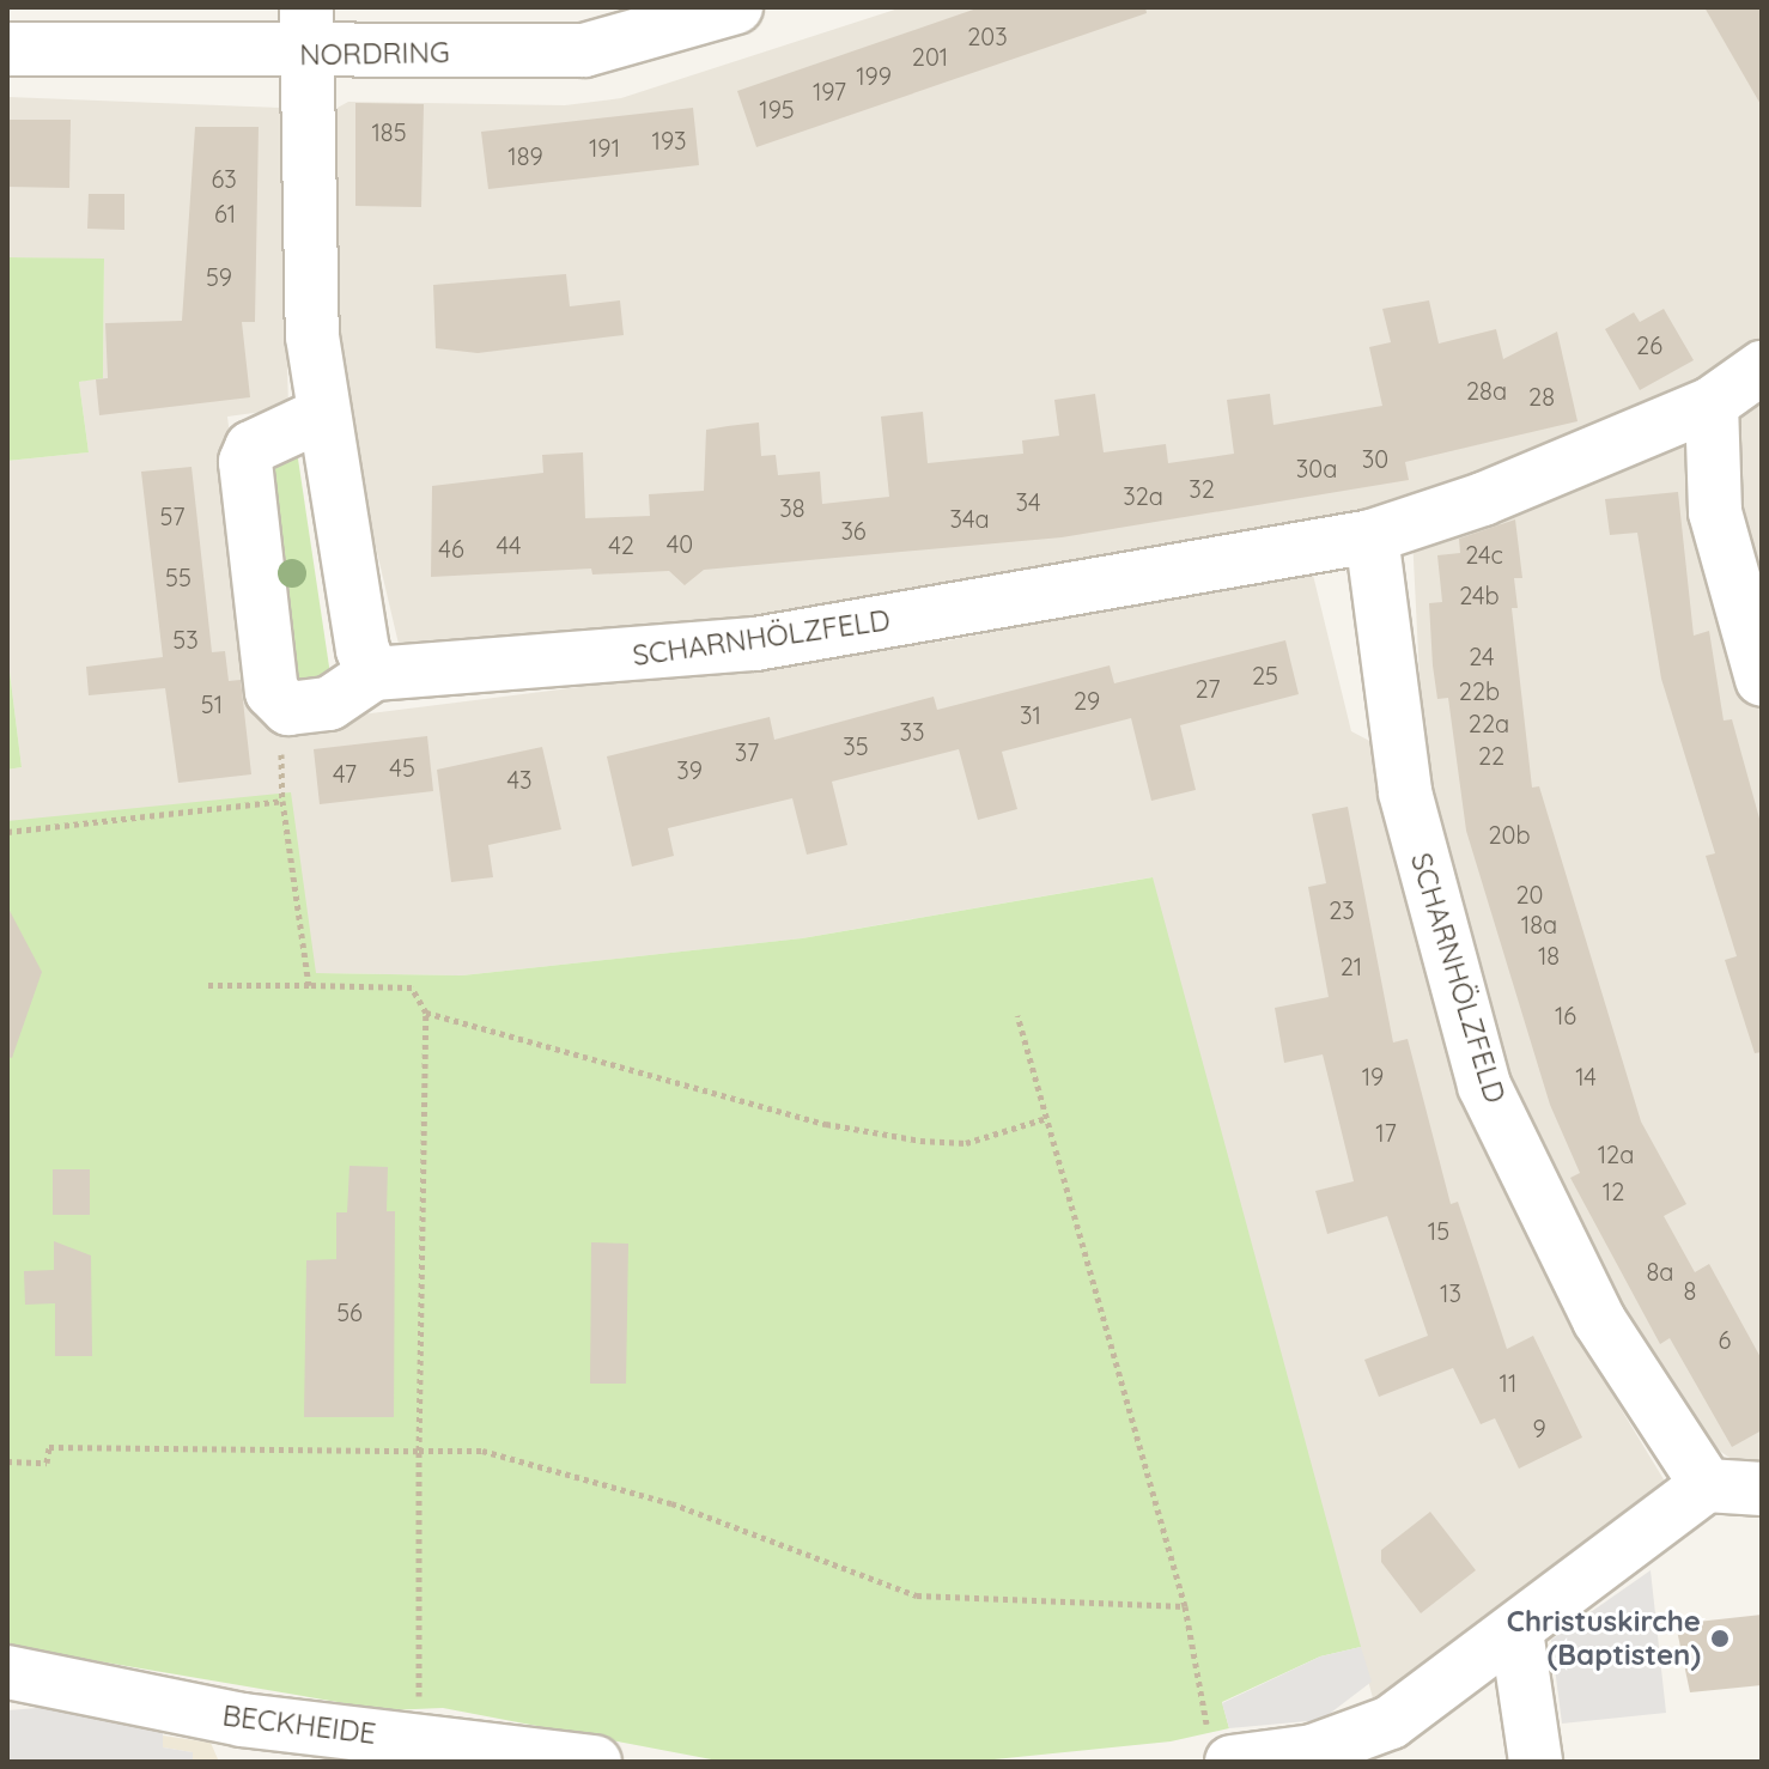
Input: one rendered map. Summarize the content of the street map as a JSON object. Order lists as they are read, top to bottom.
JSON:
{
  "streets": {
    "street": ["NORDRING", "SCHARNHÖLZFELD", "BECKHEIDE"]
  },
  "places": ["Christuskirche (Baptisten)"],
  "house_numbers": [
    "203",
    "201",
    "199",
    "197",
    "195",
    "185",
    "193",
    "191",
    "189",
    "63",
    "61",
    "59",
    "26",
    "28a",
    "28",
    "30",
    "30a",
    "32",
    "32a",
    "34",
    "38",
    "57",
    "34a",
    "36",
    "40",
    "44",
    "42",
    "46",
    "24c",
    "55",
    "24b",
    "53",
    "24",
    "25",
    "27",
    "22b",
    "29",
    "51",
    "31",
    "22a",
    "33",
    "35",
    "37",
    "22",
    "45",
    "39",
    "47",
    "43",
    "20b",
    "20",
    "23",
    "18a",
    "18",
    "21",
    "16",
    "19",
    "14",
    "17",
    "12a",
    "12",
    "15",
    "8a",
    "8",
    "13",
    "56",
    "6",
    "11",
    "9"
  ]
}
